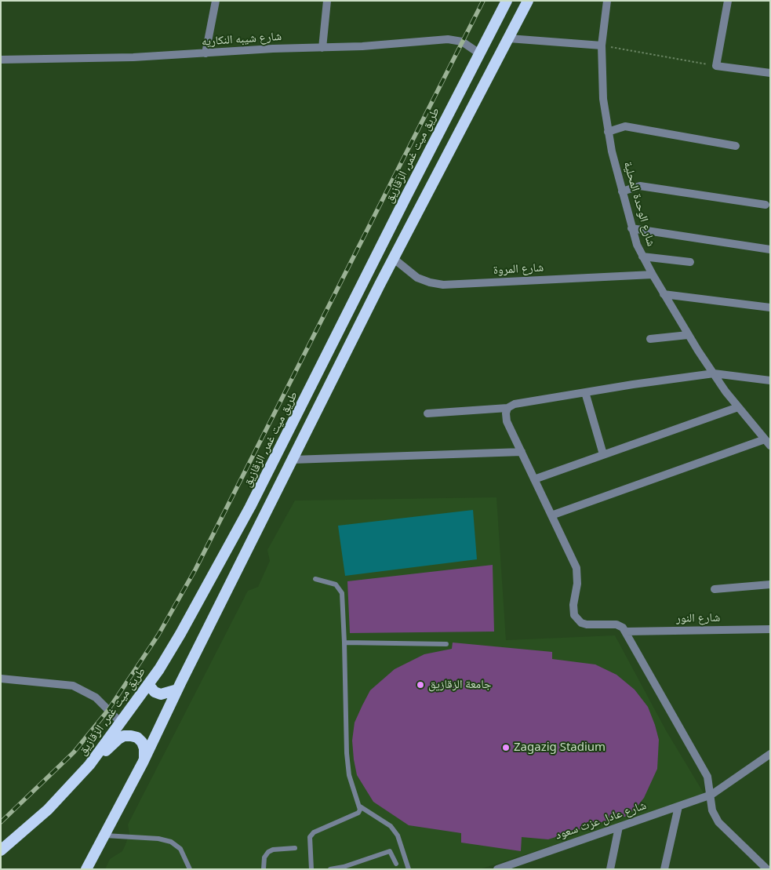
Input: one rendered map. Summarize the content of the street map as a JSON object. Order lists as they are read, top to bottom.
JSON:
{
  "streets": {
    "highway": ["طريق ميت غمر, الزقازيق"],
    "street": [
      "شارع شيبه النكاريه",
      "شارع الوحدة المحلية",
      "شارع المروة",
      "شارع النور",
      "شارع عادل عزت سعود"
    ]
  },
  "crossings": [
    ["شارع شيبه النكاريه", "طريق ميت غمر, الزقازيق"],
    ["شارع الوحدة المحلية", "شارع المروة"]
  ],
  "places": ["جامعة الزقازيق", "Zagazig Stadium"]
}
